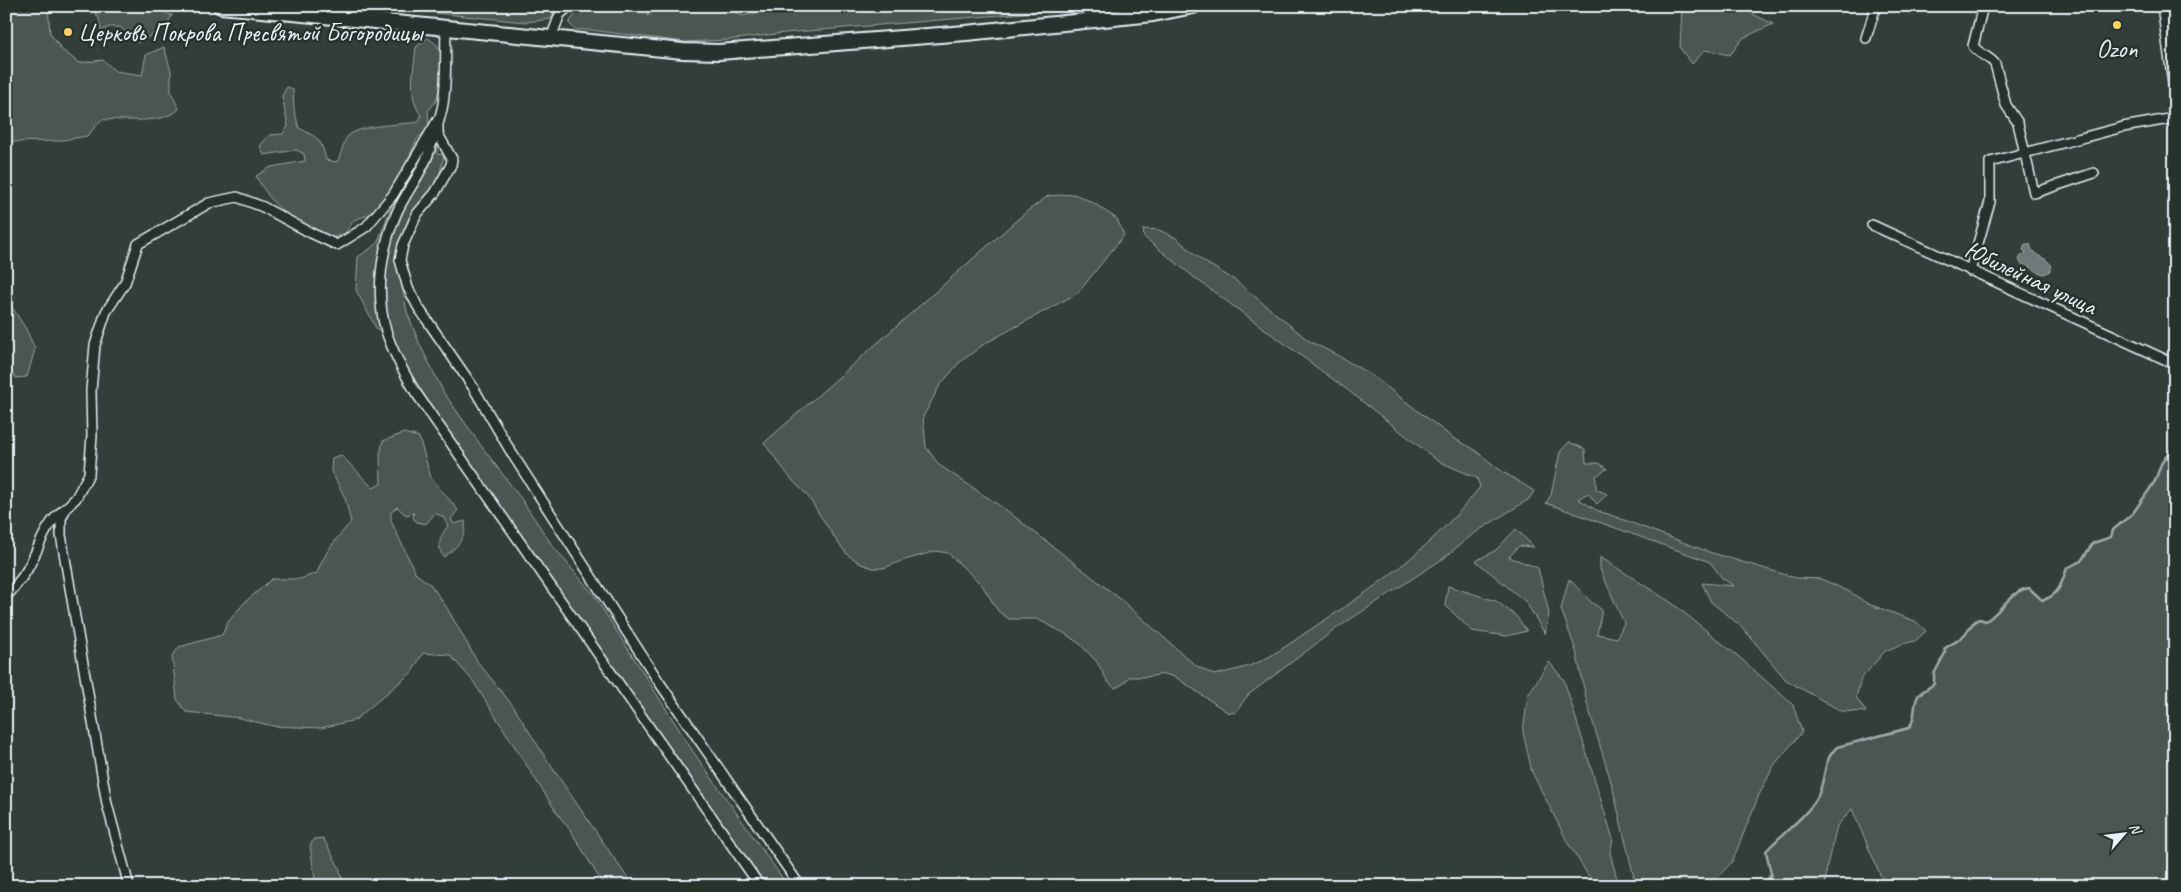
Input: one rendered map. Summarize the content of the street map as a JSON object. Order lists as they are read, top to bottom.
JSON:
{
  "streets": {
    "street": ["Юбилейная улица"]
  },
  "places": ["Ozon", "Церковь Покрова Пресвятой Богородицы"],
  "north": "top right"
}
